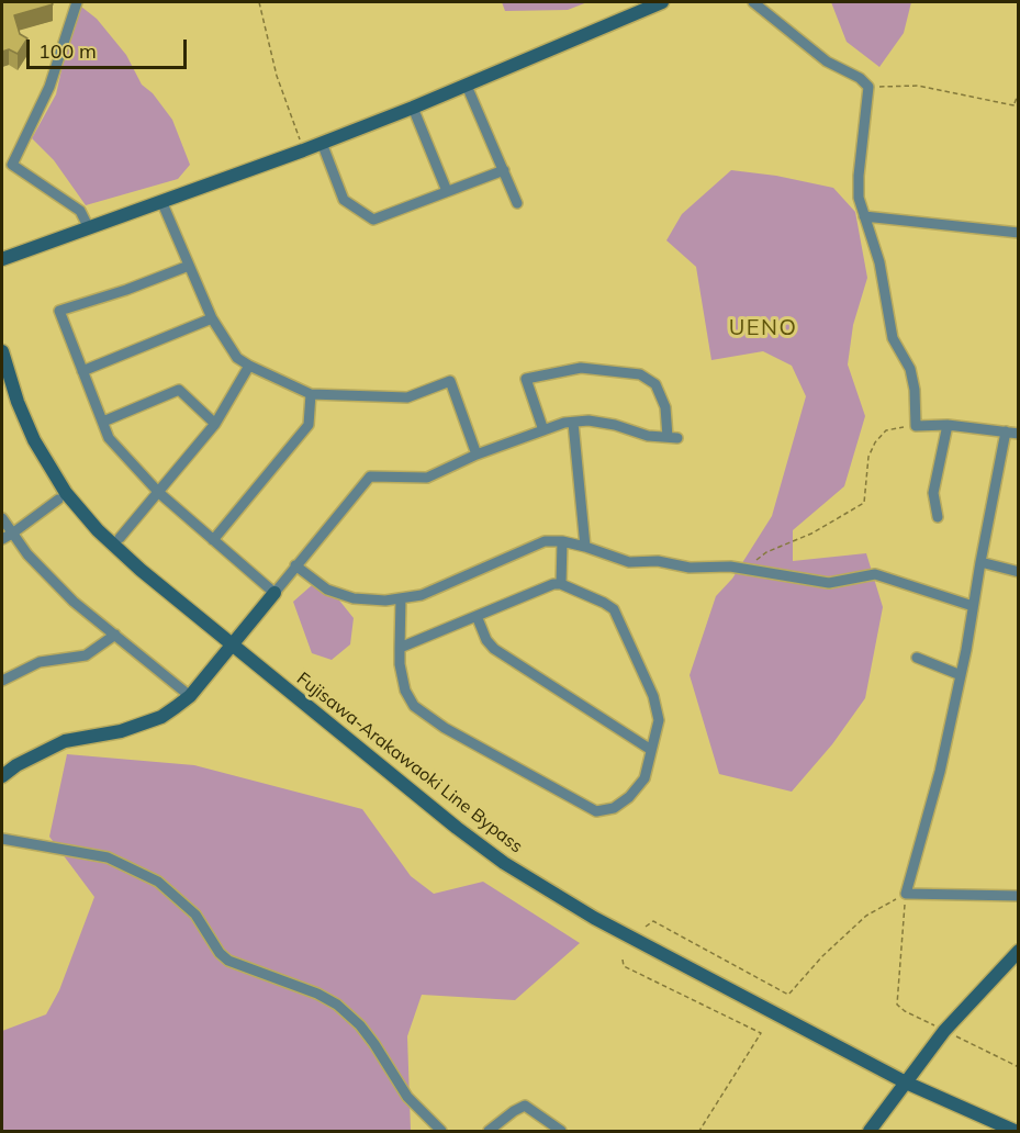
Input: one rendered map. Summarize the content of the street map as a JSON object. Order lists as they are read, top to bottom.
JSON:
{
  "streets": {
    "main road": ["Fujisawa-Arakawaoki Line Bypass"]
  },
  "districts": ["UENO"],
  "scale_bar": "100 m"
}
